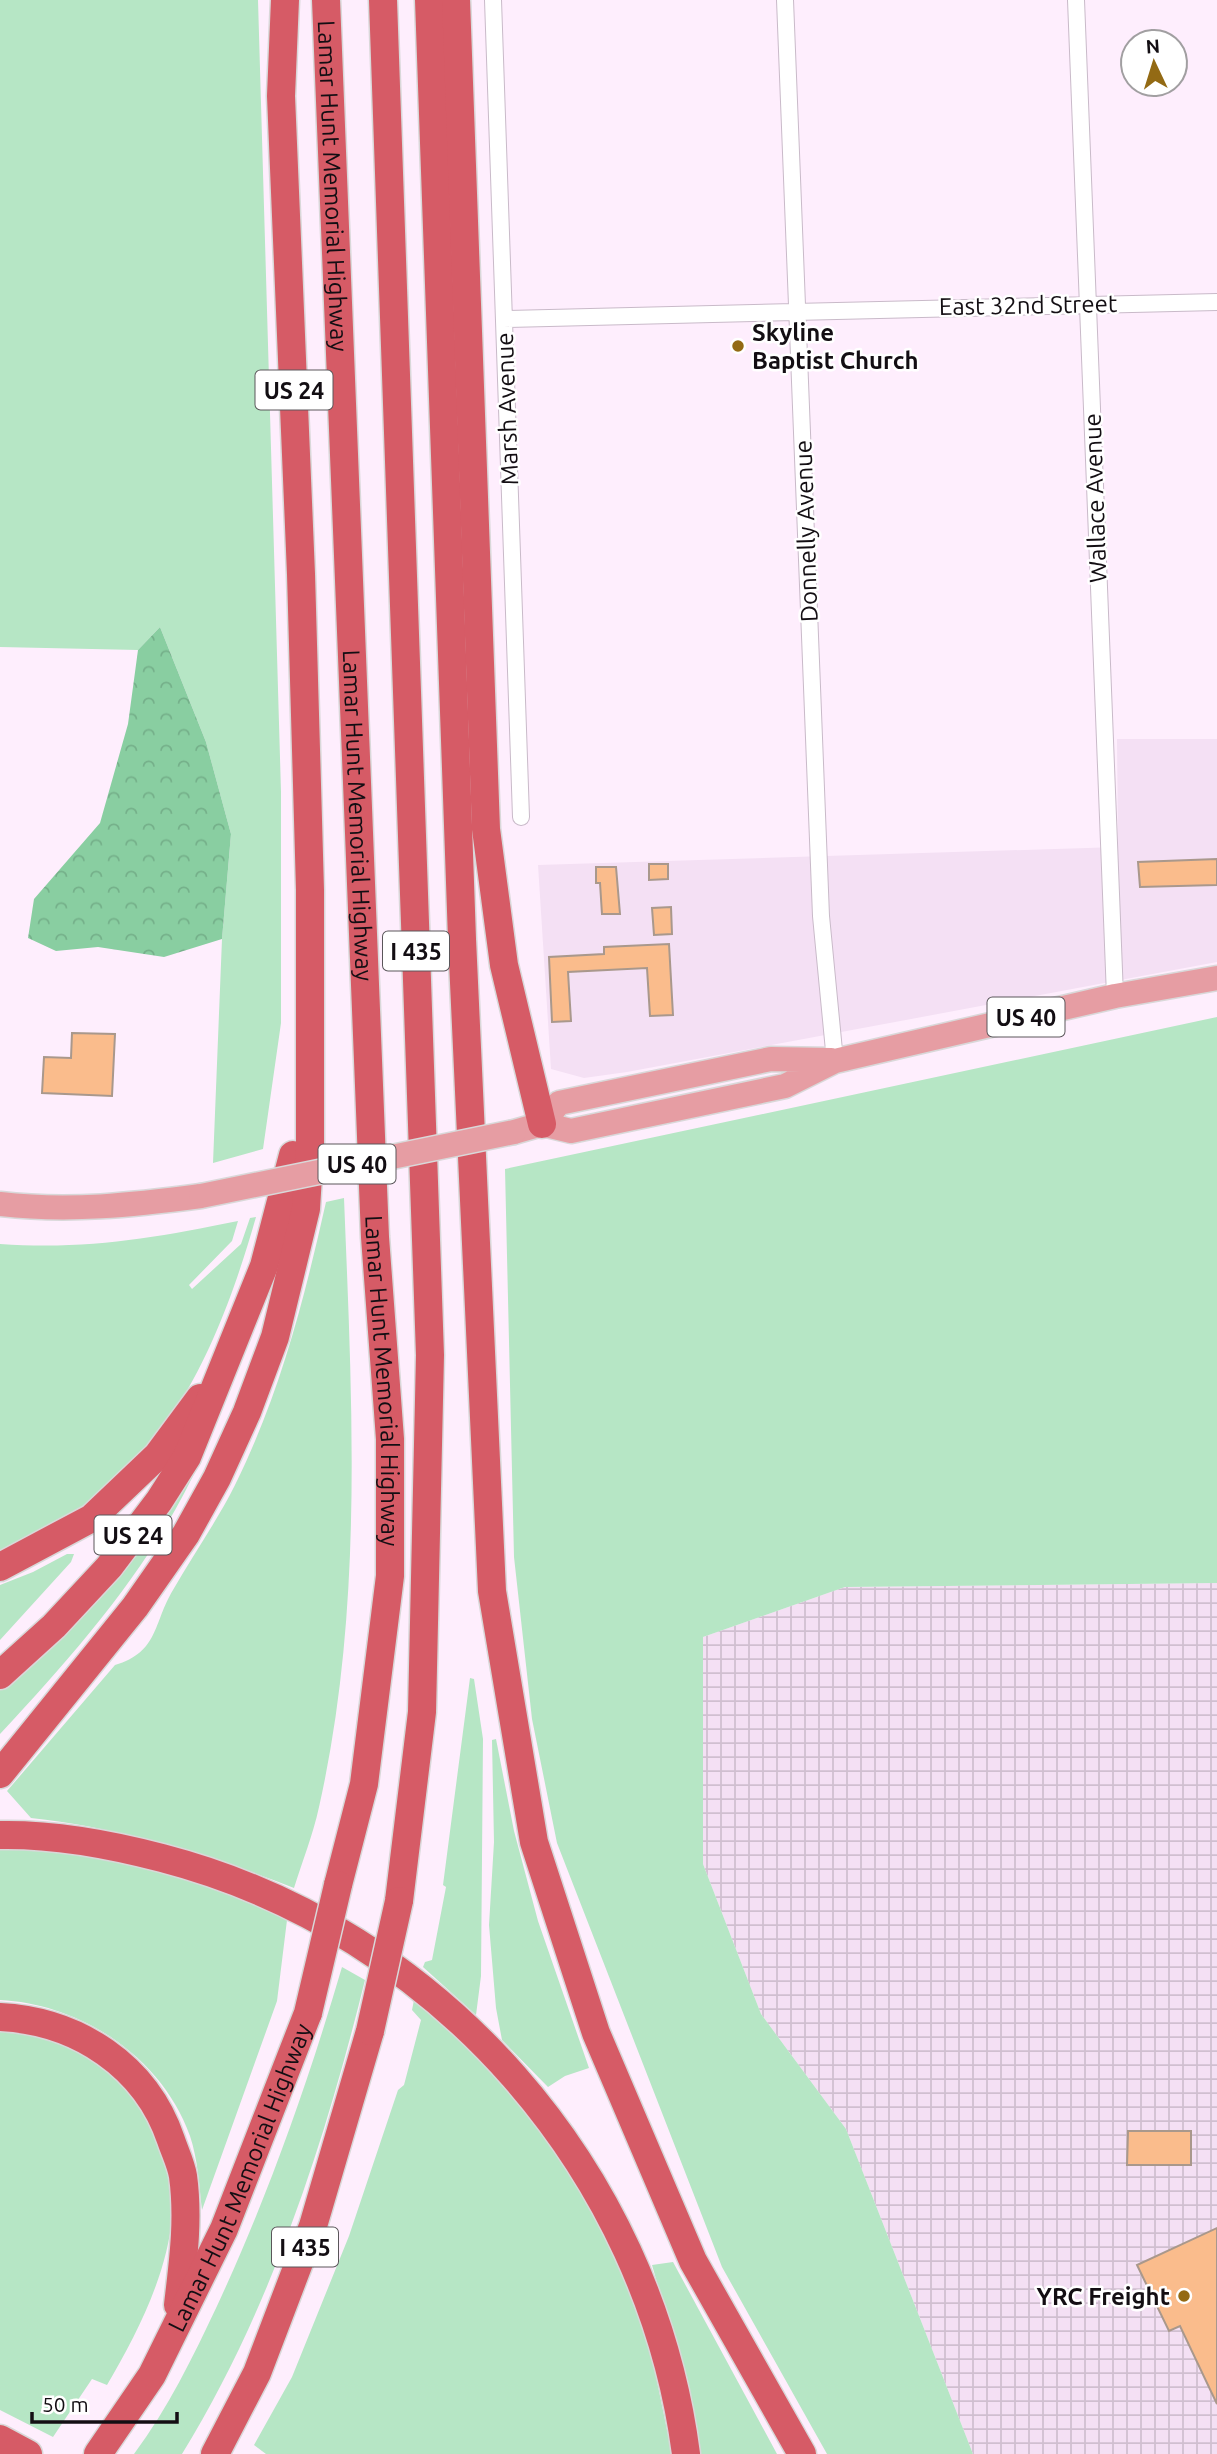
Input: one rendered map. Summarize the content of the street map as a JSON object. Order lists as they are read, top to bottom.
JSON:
{
  "streets": {
    "highway": ["Lamar Hunt Memorial Highway", "US 24", "I 435"],
    "main road": ["US 40"],
    "street": [
      "East 32nd Street",
      "Marsh Avenue",
      "Wallace Avenue",
      "Donnelly Avenue"
    ]
  },
  "crossings": [
    ["East 32nd Street", "Marsh Avenue"],
    ["East 32nd Street", "Wallace Avenue"],
    ["East 32nd Street", "Donnelly Avenue"],
    ["Wallace Avenue", "US 40"],
    ["Donnelly Avenue", "US 40"]
  ],
  "places": ["Skyline Baptist Church", "YRC Freight"],
  "scale_bar": "50 m",
  "north": "top"
}
